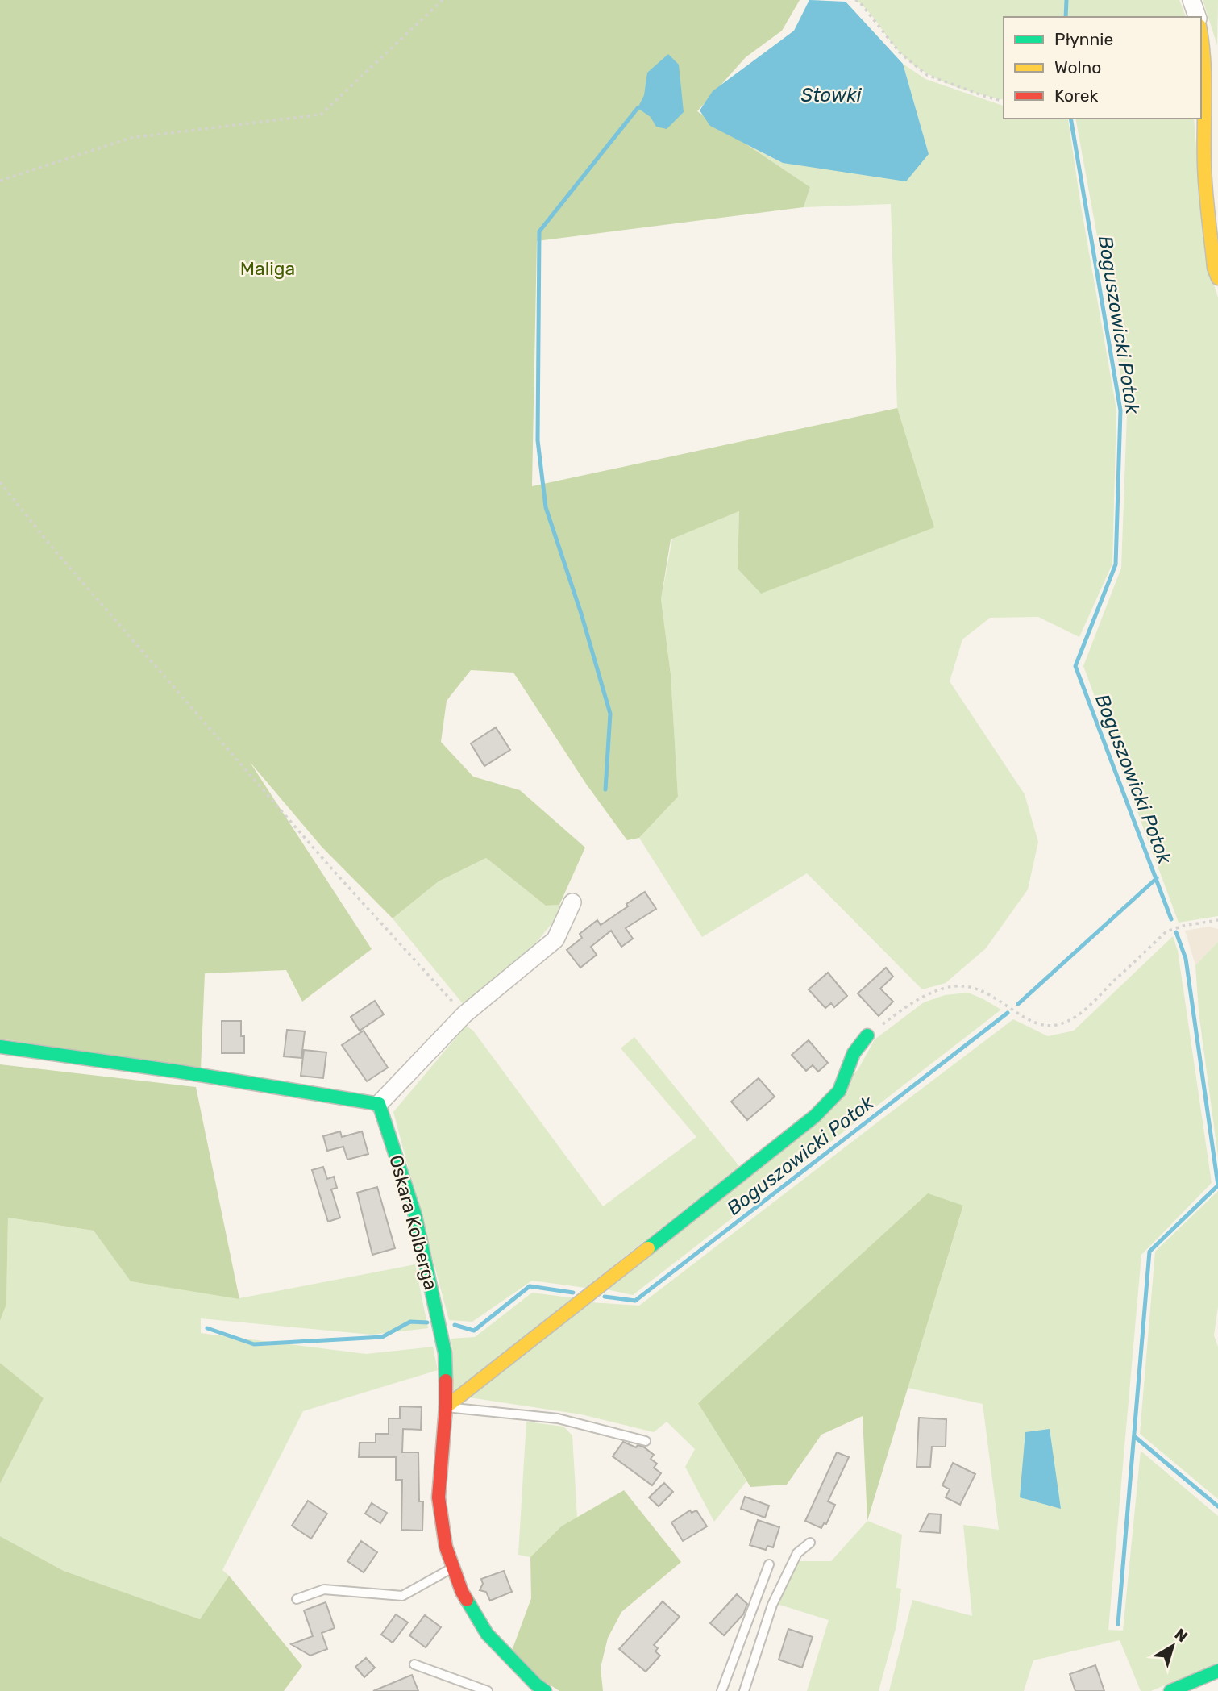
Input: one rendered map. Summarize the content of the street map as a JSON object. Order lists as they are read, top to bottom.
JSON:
{
  "streets": {
    "street": ["Oskara Kolberga"]
  },
  "water": ["Stowki", "Boguszowicki Potok"],
  "parks": ["Maliga"],
  "legend": ["Płynnie", "Wolno", "Korek"],
  "north": "top right"
}
